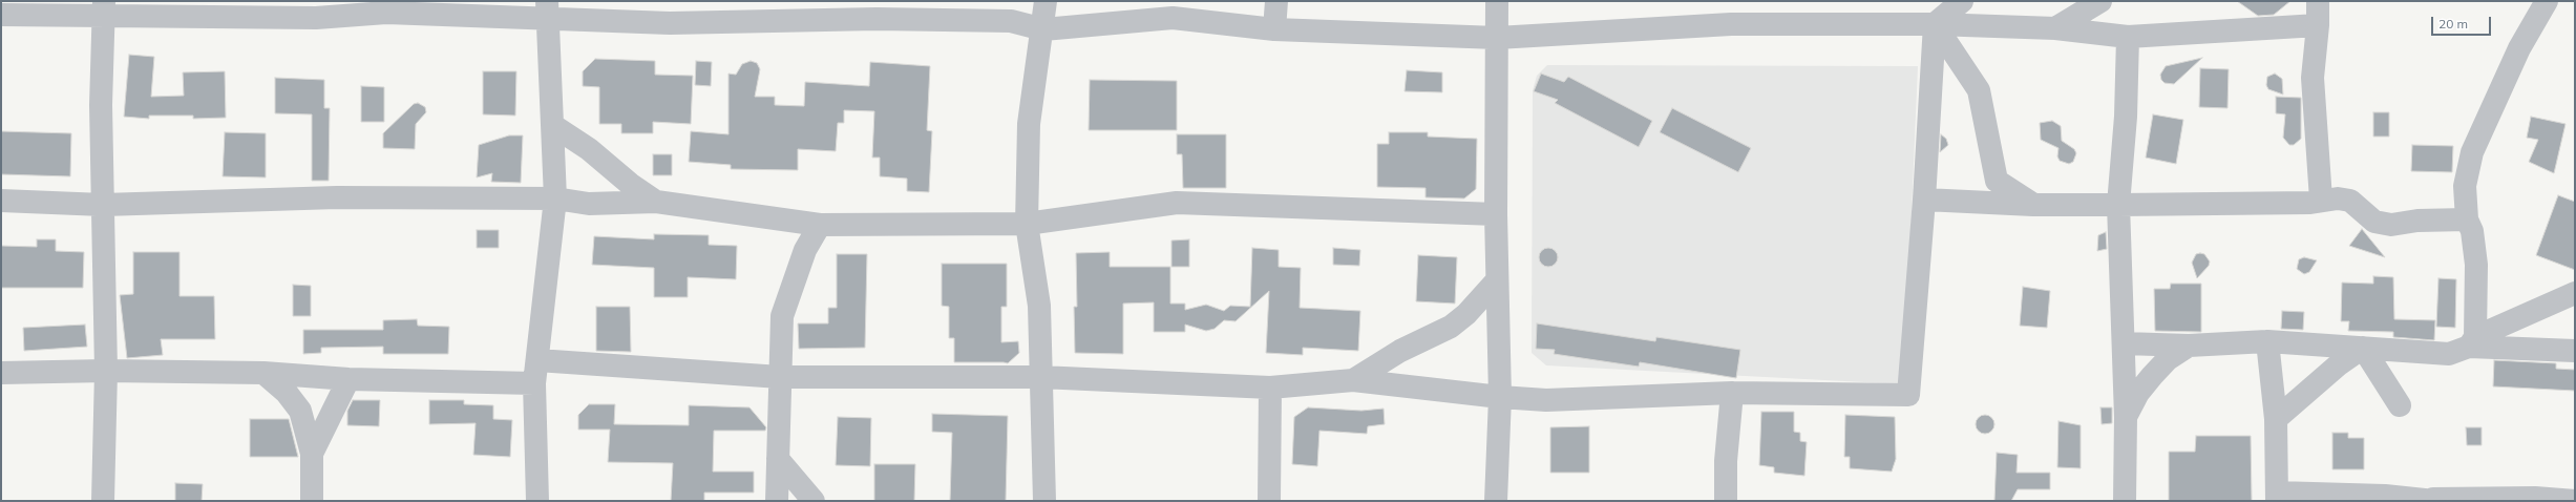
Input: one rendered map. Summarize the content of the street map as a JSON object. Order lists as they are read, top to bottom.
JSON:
{
  "scale_bar": "20 m"
}
